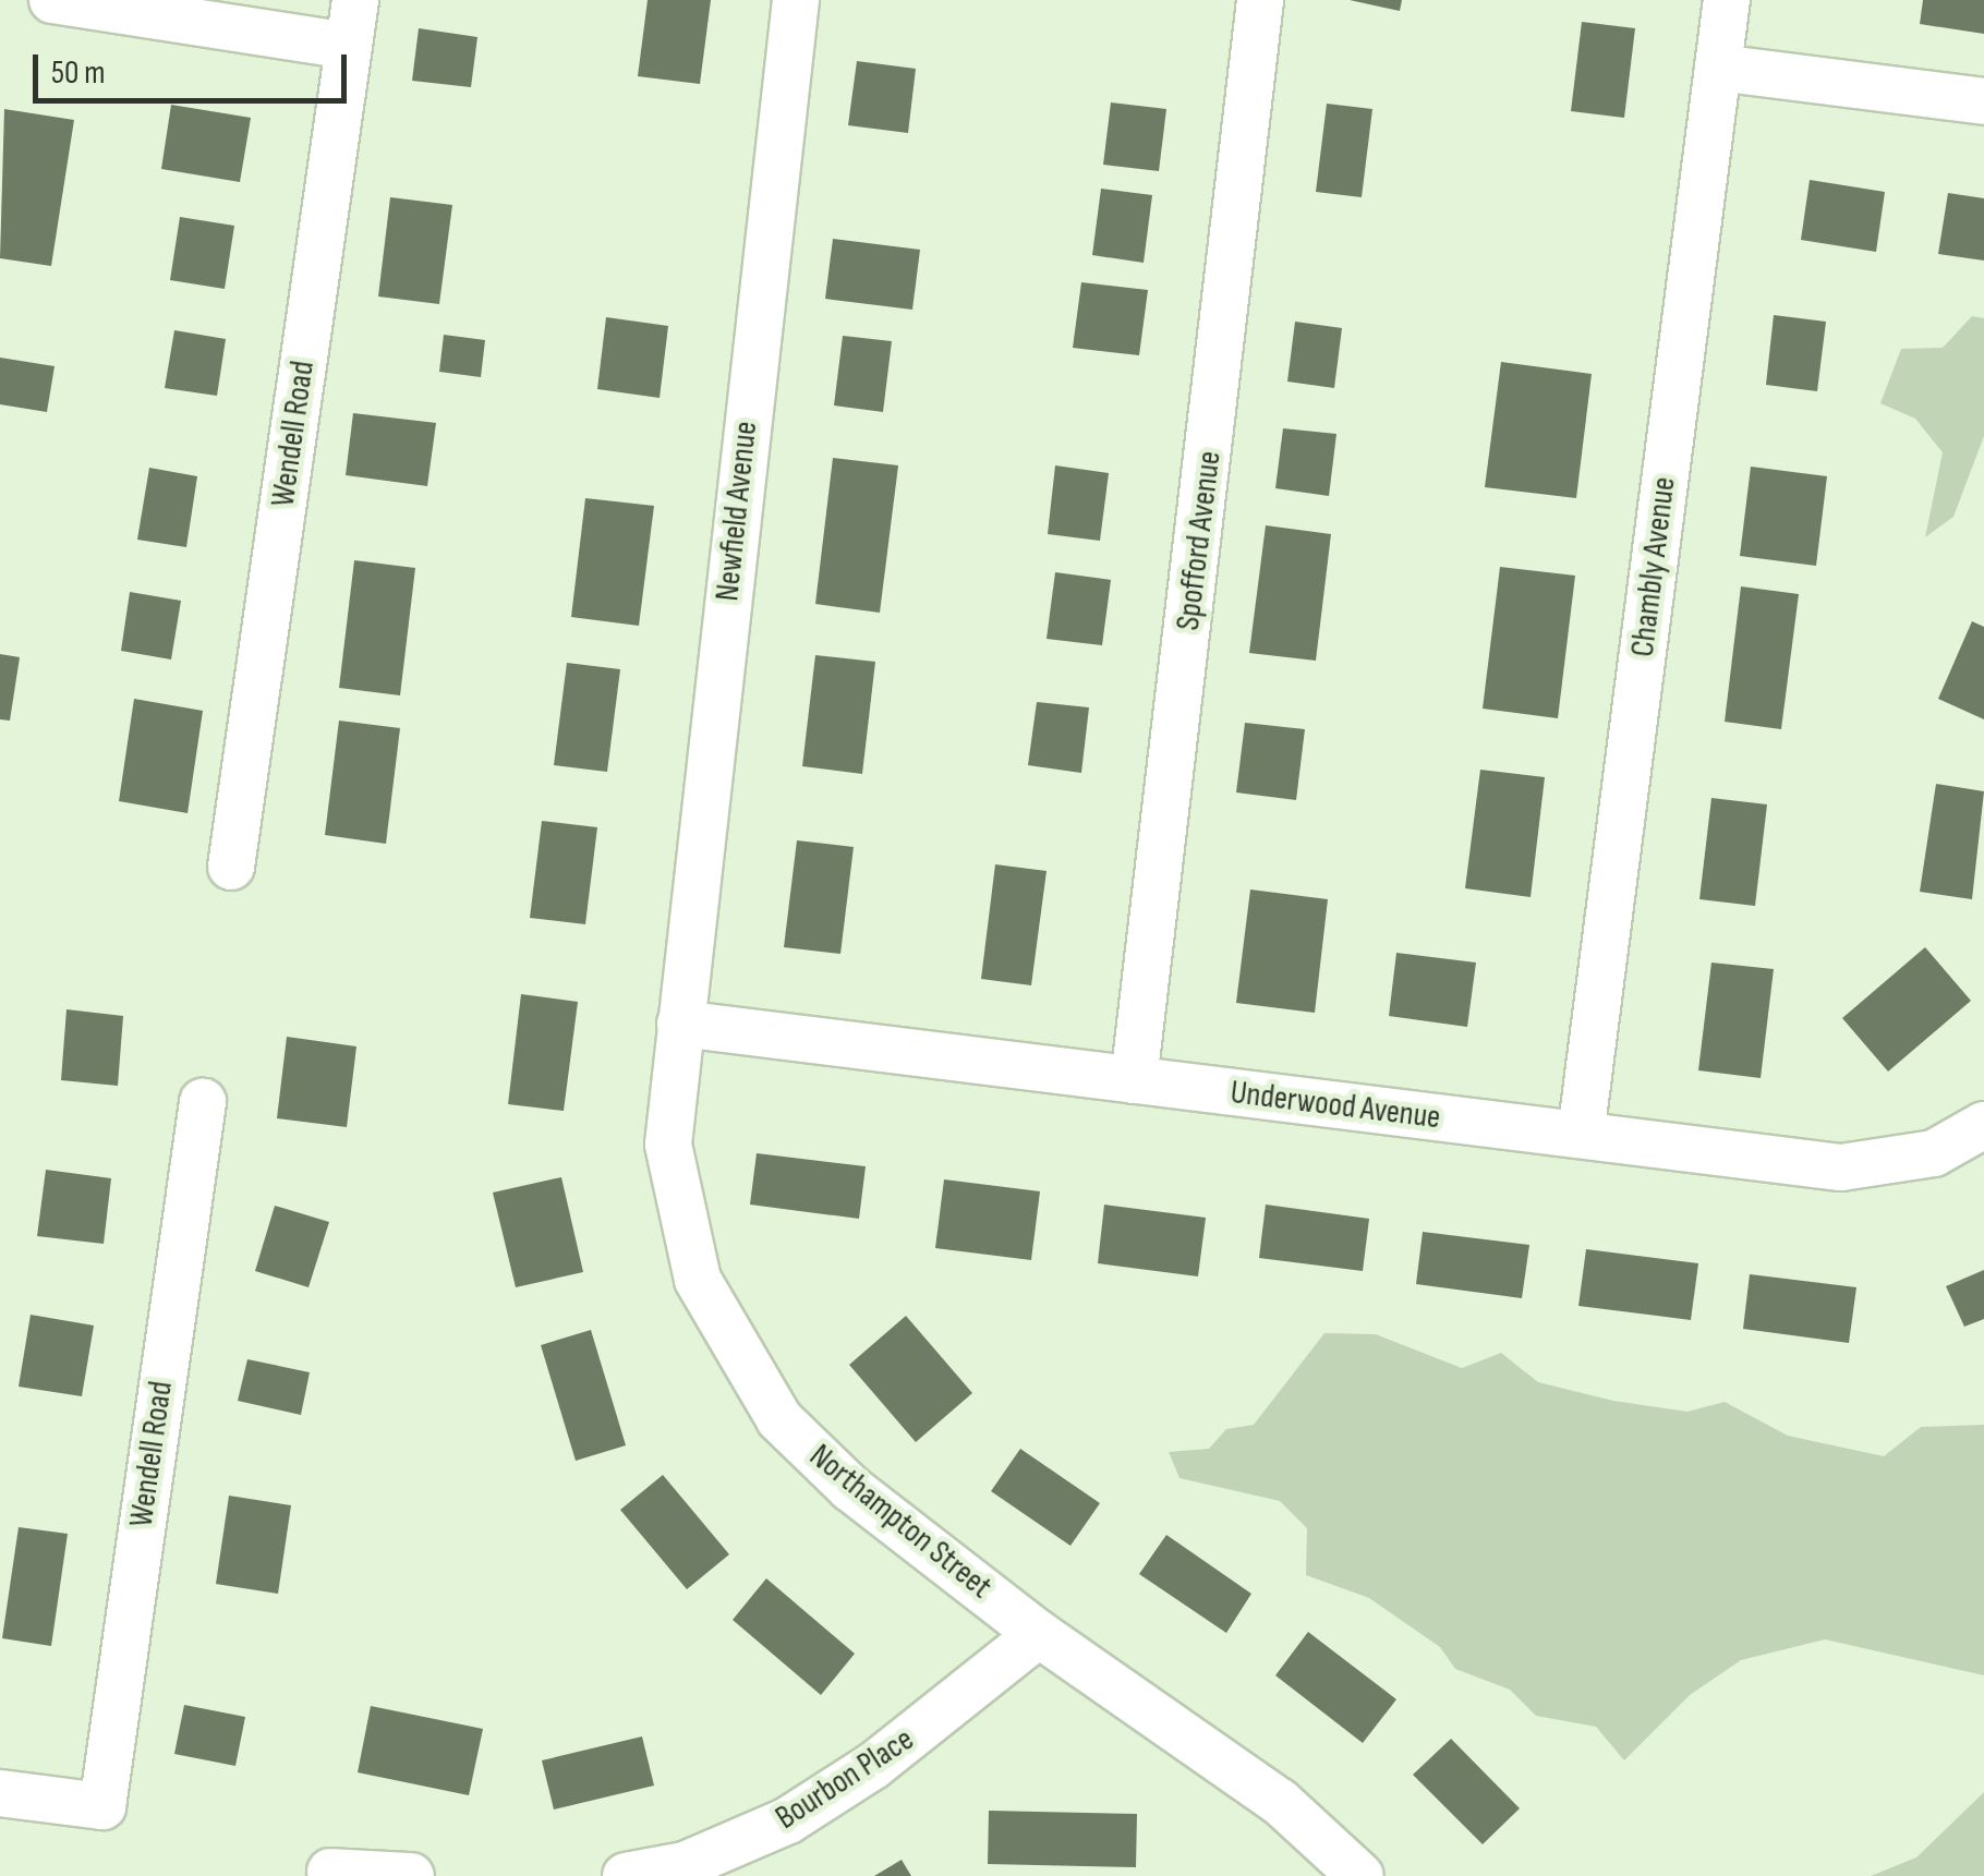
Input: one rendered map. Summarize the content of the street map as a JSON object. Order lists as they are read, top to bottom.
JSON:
{
  "streets": {
    "street": [
      "Wendell Road",
      "Newfield Avenue",
      "Spofford Avenue",
      "Chambly Avenue",
      "Underwood Avenue",
      "Northampton Street",
      "Bourbon Place"
    ]
  },
  "crossings": [
    ["Newfield Avenue", "Underwood Avenue"],
    ["Newfield Avenue", "Northampton Street"],
    ["Spofford Avenue", "Underwood Avenue"],
    ["Chambly Avenue", "Underwood Avenue"],
    ["Underwood Avenue", "Northampton Street"],
    ["Northampton Street", "Bourbon Place"]
  ],
  "scale_bar": "50 m"
}
